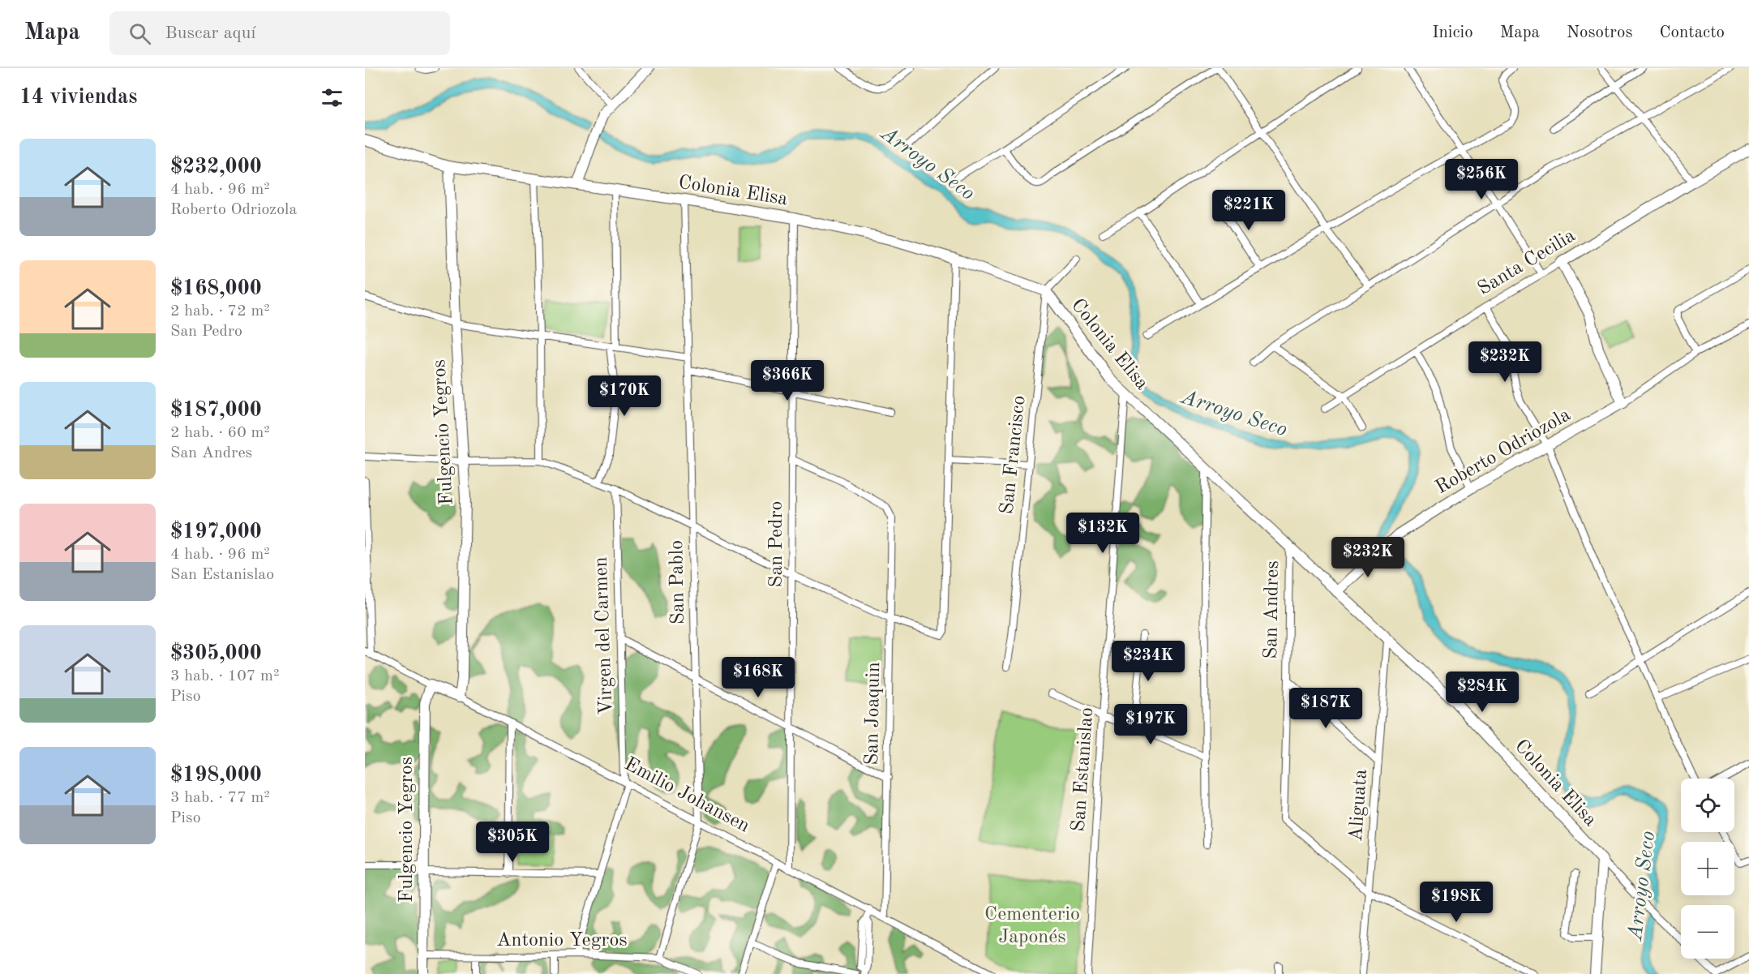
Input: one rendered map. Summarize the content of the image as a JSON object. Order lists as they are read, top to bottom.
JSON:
{
  "streets": {
    "street": [
      "Colonia Elisa",
      "Santa Cecilia",
      "Fulgencio Yegros",
      "Roberto Odriozola",
      "San Francisco",
      "San Pedro",
      "San Pablo",
      "San Andres",
      "Virgen del Carmen",
      "San Joaquin",
      "San Estanislao",
      "Emilio Johansen",
      "Aliguata",
      "Antonio Yegros"
    ]
  },
  "crossings": [
    ["Colonia Elisa", "Fulgencio Yegros"],
    ["Colonia Elisa", "Roberto Odriozola"],
    ["Colonia Elisa", "San Francisco"],
    ["Colonia Elisa", "San Pedro"],
    ["Colonia Elisa", "San Pablo"],
    ["Colonia Elisa", "San Andres"],
    ["Colonia Elisa", "San Estanislao"],
    ["Colonia Elisa", "Aliguata"],
    ["Fulgencio Yegros", "Emilio Johansen"],
    ["Fulgencio Yegros", "Antonio Yegros"],
    ["San Pedro", "San Joaquin"],
    ["San Pedro", "Emilio Johansen"],
    ["San Pablo", "Emilio Johansen"],
    ["San Pablo", "Antonio Yegros"],
    ["San Andres", "Aliguata"],
    ["Virgen del Carmen", "Emilio Johansen"],
    ["Virgen del Carmen", "Antonio Yegros"],
    ["San Joaquin", "Emilio Johansen"]
  ],
  "water": ["Arroyo Seco"],
  "parks": ["Cementerio Japonés"],
  "page": {
    "header": "Mapa",
    "search": "Buscar aquí",
    "nav": [
      "Inicio",
      "Mapa",
      "Nosotros",
      "Contacto"
    ],
    "heading": "14 viviendas",
    "list": [
      {
        "name": "$232,000",
        "note": "4 hab. · 96 m² · Roberto Odriozola"
      },
      {
        "name": "$168,000",
        "note": "2 hab. · 72 m² · San Pedro"
      },
      {
        "name": "$187,000",
        "note": "2 hab. · 60 m² · San Andres"
      },
      {
        "name": "$197,000",
        "note": "4 hab. · 96 m² · San Estanislao"
      },
      {
        "name": "$305,000",
        "note": "3 hab. · 107 m² · Piso"
      },
      {
        "name": "$198,000",
        "note": "3 hab. · 77 m² · Piso"
      }
    ],
    "price": [
      "$256K",
      "$221K",
      "$232K",
      "$366K",
      "$170K",
      "$132K",
      "$232K",
      "$234K",
      "$168K",
      "$284K",
      "$187K",
      "$197K",
      "$305K",
      "$198K"
    ],
    "map_buttons": ["+", "−"]
  }
}
